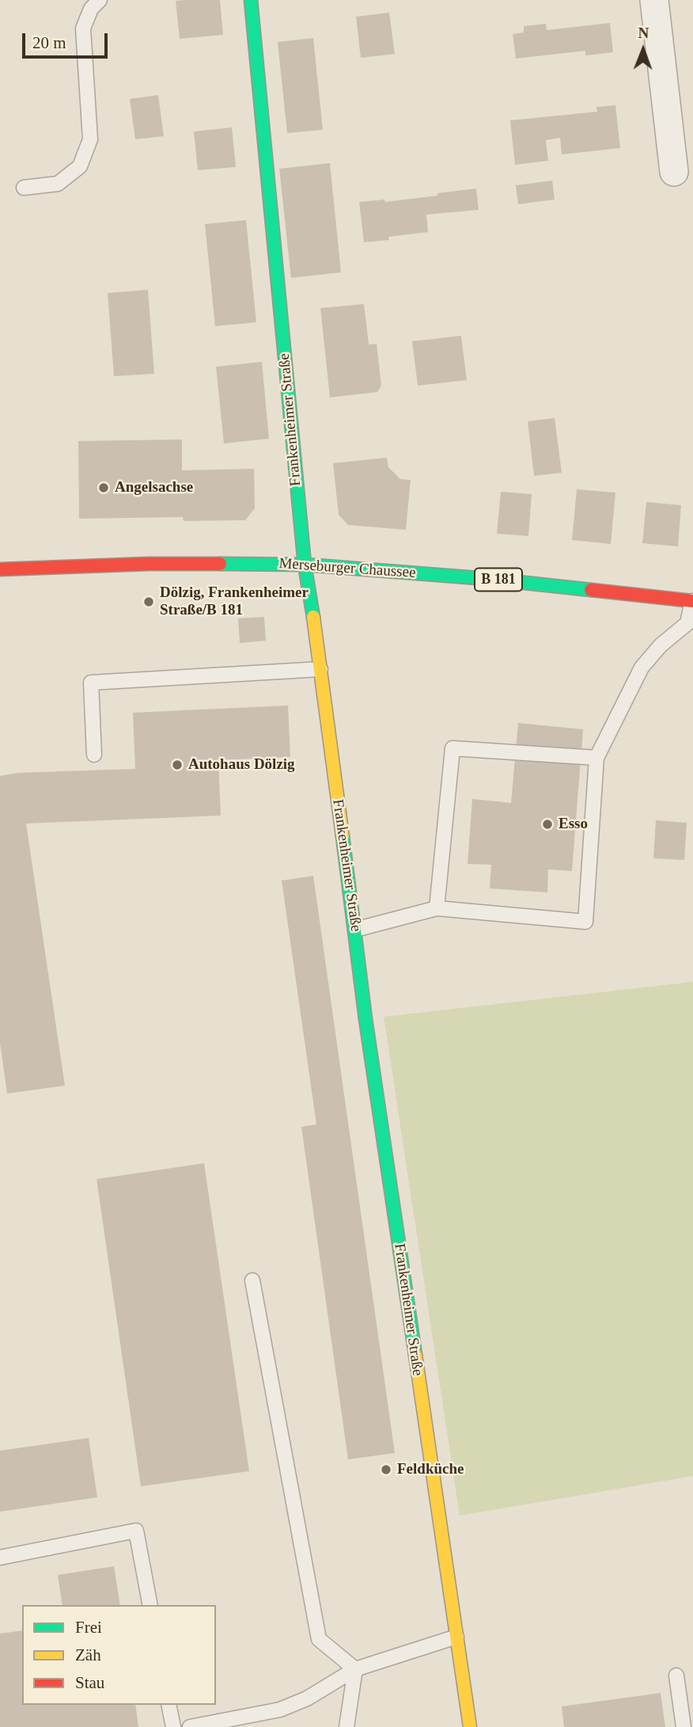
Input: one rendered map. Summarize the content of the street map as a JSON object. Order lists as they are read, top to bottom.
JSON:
{
  "streets": {
    "street": ["Frankenheimer Straße", "Merseburger Chaussee", "B 181"]
  },
  "crossings": [
    ["Frankenheimer Straße", "Merseburger Chaussee"]
  ],
  "places": [
    "Angelsachse",
    "Dölzig, Frankenheimer Straße/B 181",
    "Autohaus Dölzig",
    "Esso",
    "Feldküche"
  ],
  "legend": ["Frei", "Zäh", "Stau"],
  "scale_bar": "20 m",
  "north": "top"
}
